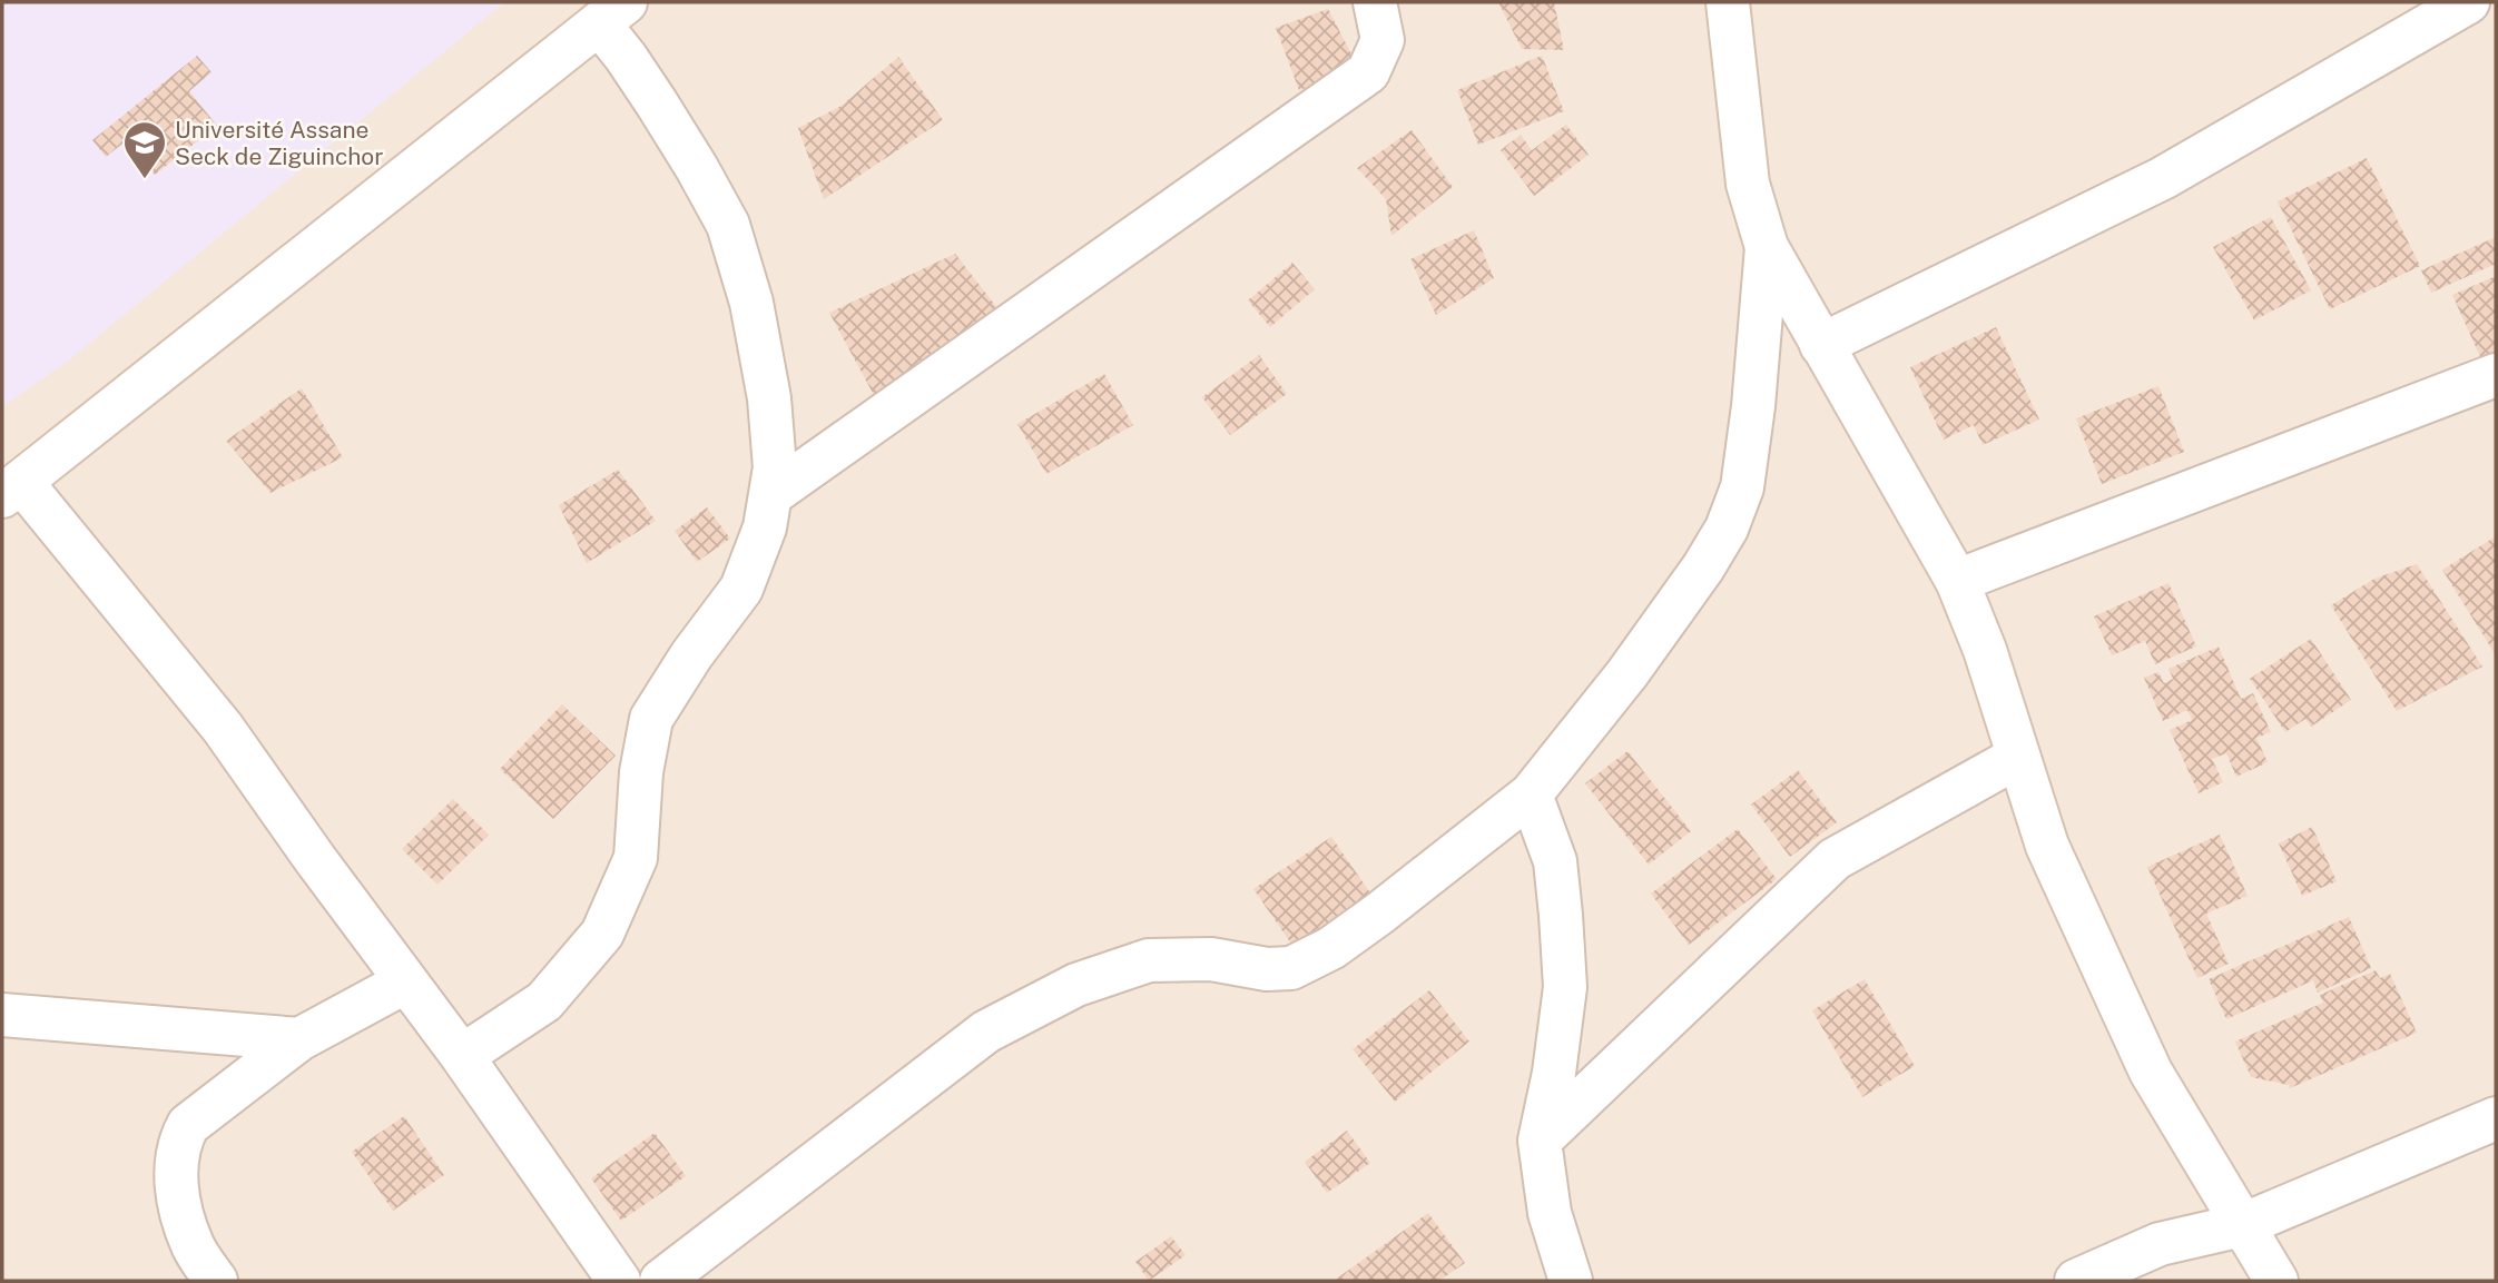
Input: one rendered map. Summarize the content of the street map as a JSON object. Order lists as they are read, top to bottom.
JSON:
{
  "places": {
    "school or university": ["Université Assane Seck de Ziguinchor"]
  }
}
